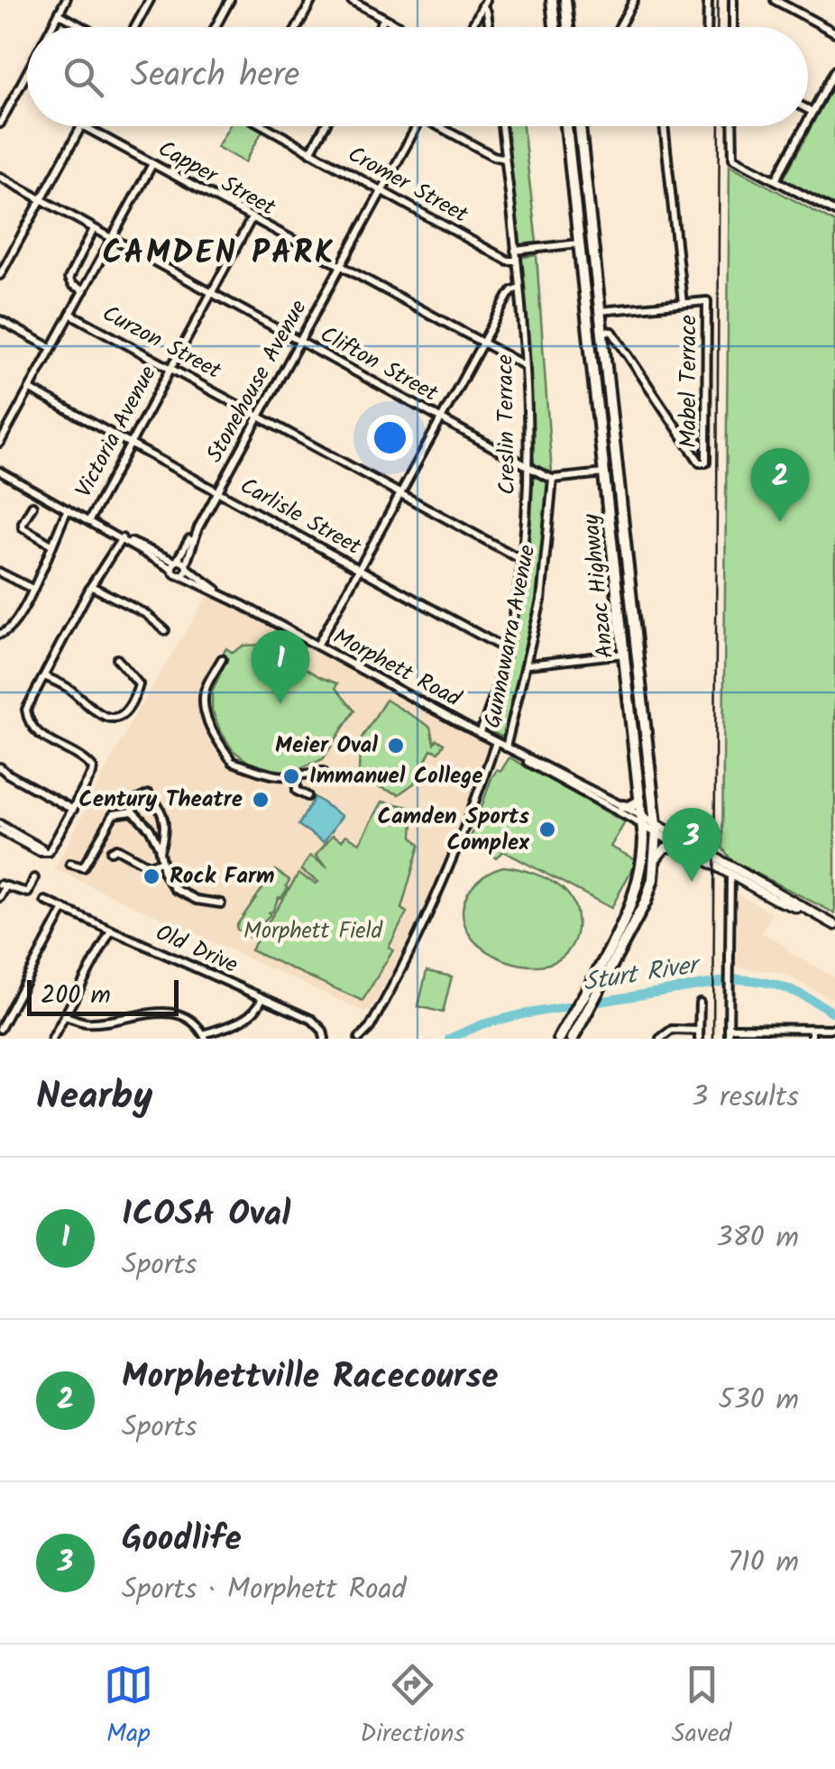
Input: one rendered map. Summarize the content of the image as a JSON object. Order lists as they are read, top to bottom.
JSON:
{
  "streets": {
    "highway": ["Anzac Highway"],
    "main road": ["Morphett Road"],
    "street": [
      "Capper Street",
      "Cromer Street",
      "Curzon Street",
      "Clifton Street",
      "Stonehouse Avenue",
      "Mabel Terrace",
      "Creslin Terrace",
      "Victoria Avenue",
      "Carlisle Street",
      "Gunnawarra Avenue",
      "Old Drive"
    ]
  },
  "crossings": [
    ["Capper Street", "Stonehouse Avenue"],
    ["Capper Street", "Creslin Terrace"],
    ["Capper Street", "Victoria Avenue"],
    ["Cromer Street", "Stonehouse Avenue"],
    ["Cromer Street", "Creslin Terrace"],
    ["Curzon Street", "Stonehouse Avenue"],
    ["Curzon Street", "Creslin Terrace"],
    ["Curzon Street", "Victoria Avenue"],
    ["Clifton Street", "Stonehouse Avenue"],
    ["Clifton Street", "Creslin Terrace"],
    ["Clifton Street", "Victoria Avenue"],
    ["Clifton Street", "Gunnawarra Avenue"],
    ["Stonehouse Avenue", "Carlisle Street"],
    ["Stonehouse Avenue", "Morphett Road"],
    ["Mabel Terrace", "Anzac Highway"],
    ["Creslin Terrace", "Carlisle Street"],
    ["Creslin Terrace", "Morphett Road"],
    ["Victoria Avenue", "Carlisle Street"],
    ["Anzac Highway", "Morphett Road"],
    ["Gunnawarra Avenue", "Morphett Road"]
  ],
  "districts": ["CAMDEN PARK"],
  "water": ["Sturt River"],
  "parks": ["Morphett Field"],
  "places": [
    "Meier Oval",
    "Immanuel College",
    "Century Theatre",
    "Camden Sports Complex",
    "Rock Farm"
  ],
  "scale_bar": "200 m",
  "page": {
    "search": "Search here",
    "pins": ["2", "1", "3"],
    "scale": "200 m",
    "heading": ["Nearby", "3 results"],
    "list": [
      {
        "mark": "1",
        "name": "ICOSA Oval",
        "note": "Sports",
        "value": "380 m"
      },
      {
        "mark": "2",
        "name": "Morphettville Racecourse",
        "note": "Sports",
        "value": "530 m"
      },
      {
        "mark": "3",
        "name": "Goodlife",
        "note": "Sports · Morphett Road",
        "value": "710 m"
      }
    ],
    "nav": ["Map", "Directions", "Saved"]
  }
}
